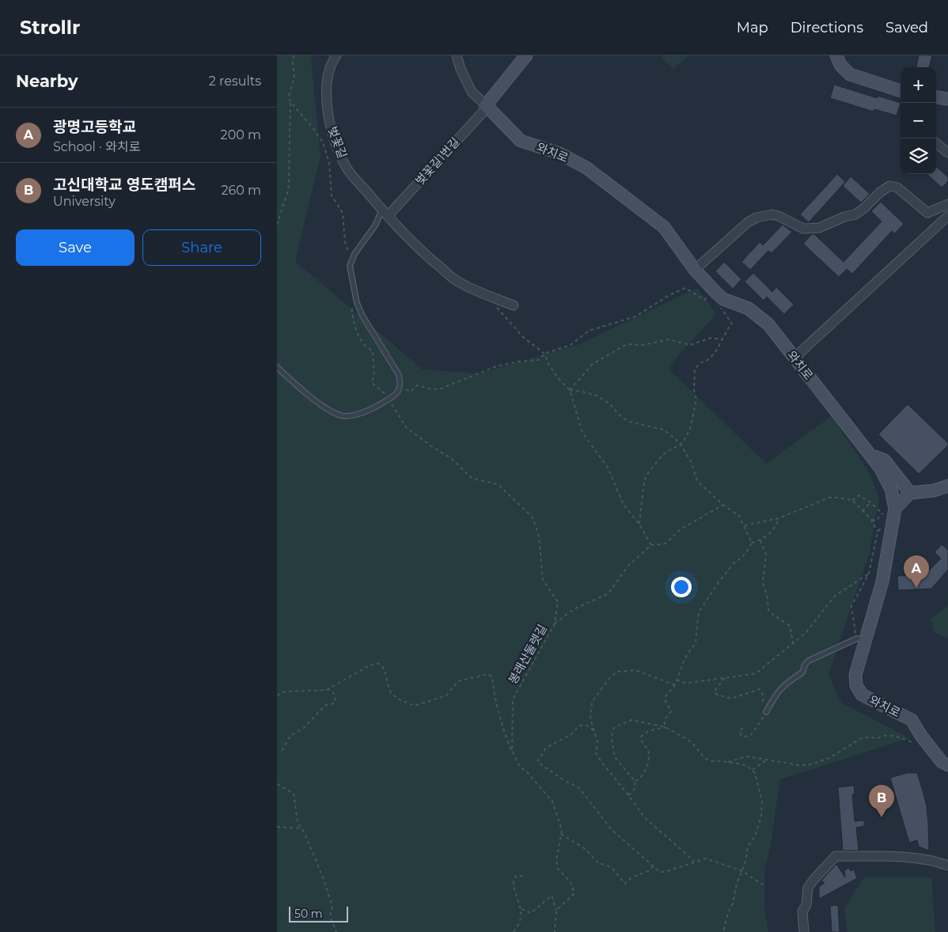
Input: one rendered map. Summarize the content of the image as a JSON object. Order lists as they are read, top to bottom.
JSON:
{
  "streets": {
    "main road": ["와치로"],
    "street": ["벚꽃길", "벚꽃길1번길"],
    "path": ["봉래산둘렛길"]
  },
  "crossings": [
    ["벚꽃길", "벚꽃길1번길"],
    ["와치로", "벚꽃길1번길"]
  ],
  "scale_bar": "50 m",
  "page": {
    "header": "Strollr",
    "nav": ["Map", "Directions", "Saved"],
    "heading": ["Nearby", "2 results"],
    "map_buttons": ["+", "−"],
    "list": [
      {
        "mark": "A",
        "name": "광명고등학교",
        "note": "School · 와치로",
        "value": "200 m"
      },
      {
        "mark": "B",
        "name": "고신대학교 영도캠퍼스",
        "note": "University",
        "value": "260 m"
      }
    ],
    "buttons": ["Save", "Share"],
    "pins": ["A", "B"],
    "scale": "50 m"
  }
}
